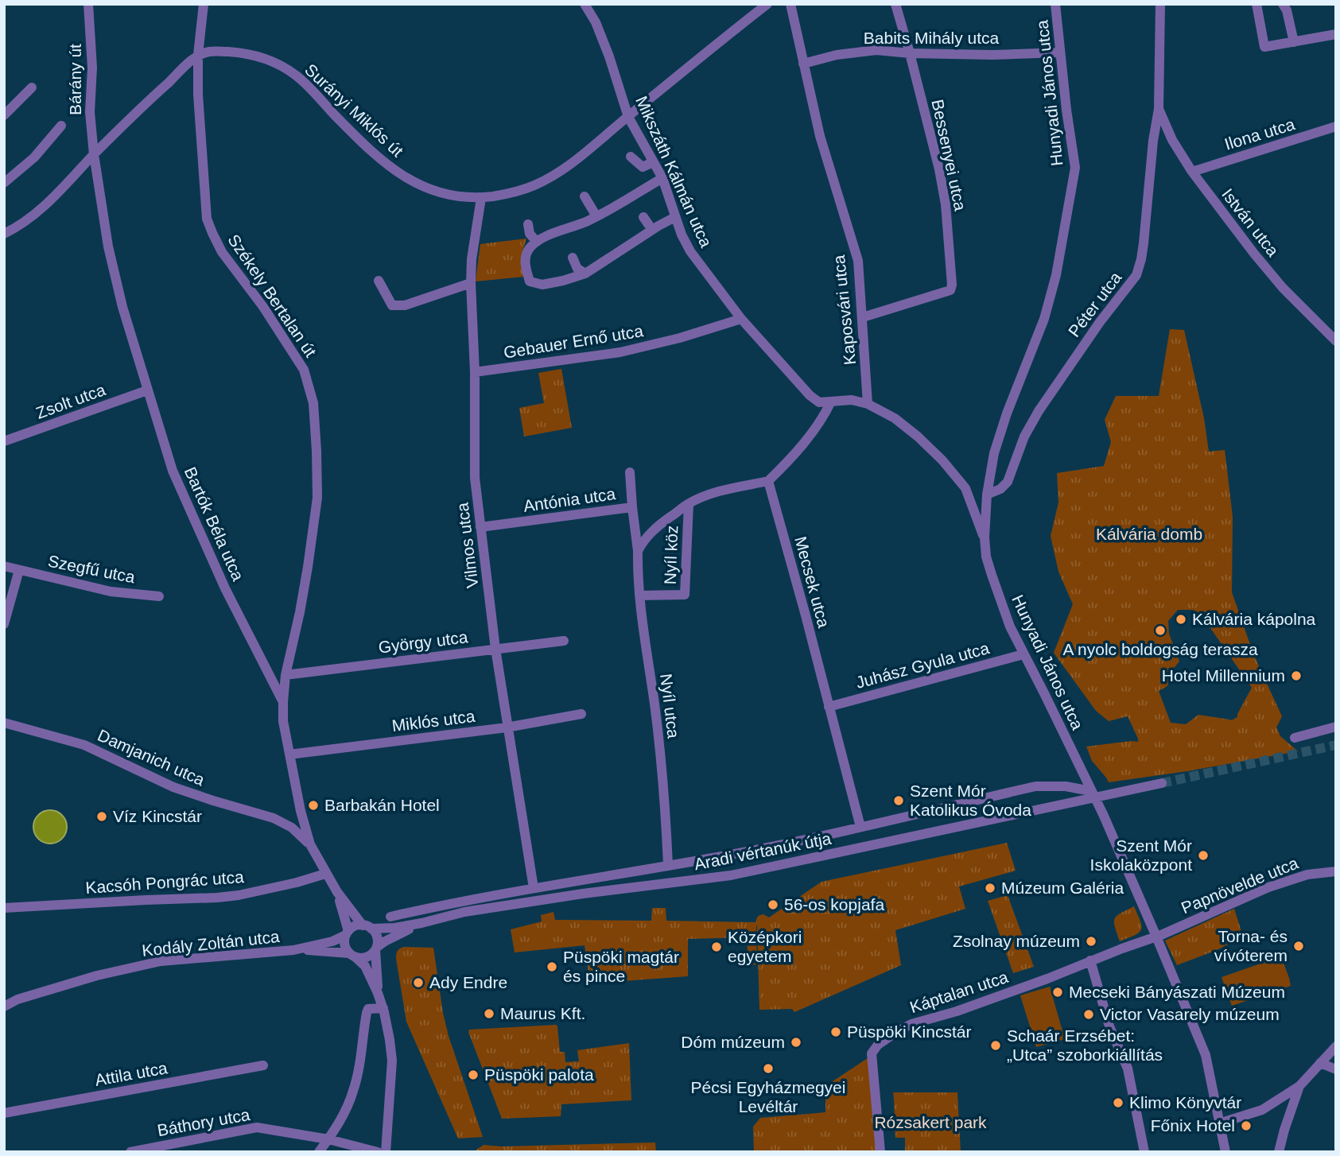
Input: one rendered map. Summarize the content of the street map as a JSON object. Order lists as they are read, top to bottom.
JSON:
{
  "streets": {
    "street": [
      "Babits Mihály utca",
      "Bárány út",
      "Hunyadi János utca",
      "Surányi Miklós út",
      "Ilona utca",
      "Bessenyei utca",
      "Mikszáth Kálmán utca",
      "István utca",
      "Székely Bertalan út",
      "Péter utca",
      "Kaposvári utca",
      "Gebauer Ernő utca",
      "Zsolt utca",
      "Antónia utca",
      "Bartók Béla utca",
      "Vilmos utca",
      "Nyíl köz",
      "Szegfű utca",
      "Mecsek utca",
      "György utca",
      "Juhász Gyula utca",
      "Nyíl utca",
      "Miklós utca",
      "Damjanich utca",
      "Aradi vértanúk útja",
      "Kacsóh Pongrác utca",
      "Papnövelde utca",
      "Kodály Zoltán utca",
      "Káptalan utca",
      "Attila utca",
      "Báthory utca"
    ]
  },
  "crossings": [
    ["Babits Mihály utca", "Hunyadi János utca"],
    ["Babits Mihály utca", "Bessenyei utca"],
    ["Babits Mihály utca", "Kaposvári utca"],
    ["Bárány út", "Bartók Béla utca"],
    ["Hunyadi János utca", "Péter utca"],
    ["Hunyadi János utca", "Juhász Gyula utca"],
    ["Hunyadi János utca", "Aradi vértanúk útja"],
    ["Hunyadi János utca", "Papnövelde utca"],
    ["Hunyadi János utca", "Káptalan utca"],
    ["Surányi Miklós út", "Mikszáth Kálmán utca"],
    ["Surányi Miklós út", "Székely Bertalan út"],
    ["Surányi Miklós út", "Vilmos utca"],
    ["Ilona utca", "István utca"],
    ["Bessenyei utca", "Kaposvári utca"],
    ["Mikszáth Kálmán utca", "Gebauer Ernő utca"],
    ["István utca", "Péter utca"],
    ["Székely Bertalan út", "Bartók Béla utca"],
    ["Székely Bertalan út", "György utca"],
    ["Gebauer Ernő utca", "Vilmos utca"],
    ["Zsolt utca", "Bartók Béla utca"],
    ["Antónia utca", "Vilmos utca"],
    ["Antónia utca", "Nyíl utca"],
    ["Bartók Béla utca", "Miklós utca"],
    ["Bartók Béla utca", "Damjanich utca"],
    ["Bartók Béla utca", "Aradi vértanúk útja"],
    ["Bartók Béla utca", "Kacsóh Pongrác utca"],
    ["Bartók Béla utca", "Kodály Zoltán utca"],
    ["Vilmos utca", "György utca"],
    ["Vilmos utca", "Miklós utca"],
    ["Vilmos utca", "Aradi vértanúk útja"],
    ["Nyíl köz", "Nyíl utca"],
    ["Mecsek utca", "Juhász Gyula utca"],
    ["Mecsek utca", "Aradi vértanúk útja"],
    ["Nyíl utca", "Aradi vértanúk útja"],
    ["Aradi vértanúk útja", "Kodály Zoltán utca"],
    ["Papnövelde utca", "Káptalan utca"]
  ],
  "parks": ["Kálvária domb", "Rózsakert park"],
  "places": [
    "Kálvária kápolna",
    "A nyolc boldogság terasza",
    "Hotel Millennium",
    "Szent Mór Katolikus Óvoda",
    "Barbakán Hotel",
    "Víz Kincstár",
    "Szent Mór Iskolaközpont",
    "Múzeum Galéria",
    "56-os kopjafa",
    "Zsolnay múzeum",
    "Torna- és vívóterem",
    "Középkori egyetem",
    "Püspöki magtár és pince",
    "Ady Endre",
    "Mecseki Bányászati Múzeum",
    "Maurus Kft.",
    "Victor Vasarely múzeum",
    "Püspöki Kincstár",
    "Dóm múzeum",
    "Schaár Erzsébet: „Utca” szoborkiállítás",
    "Pécsi Egyházmegyei Levéltár",
    "Püspöki palota",
    "Klimo Könyvtár",
    "Főnix Hotel"
  ]
}
